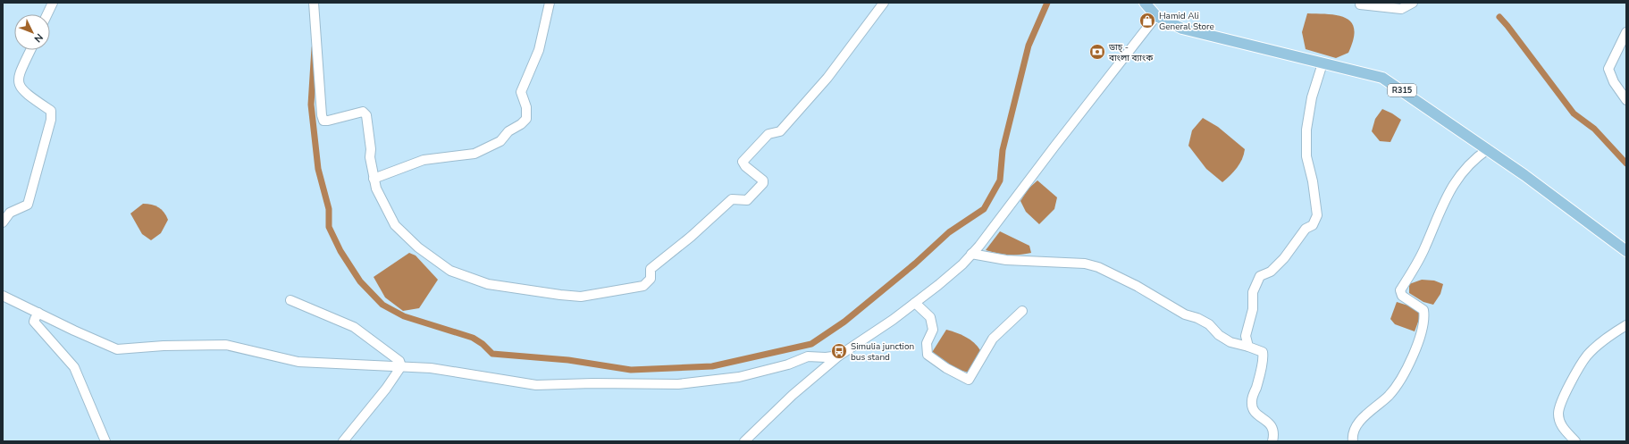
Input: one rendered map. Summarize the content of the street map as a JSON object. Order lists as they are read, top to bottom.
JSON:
{
  "streets": {
    "main road": ["R315"]
  },
  "places": {
    "shop": ["Hamid Ali General Store"],
    "bank": ["ডাচ্ - বাংলা ব্যাংক"],
    "bus stop": ["Simulia junction bus stand"]
  },
  "north": "bottom right"
}
